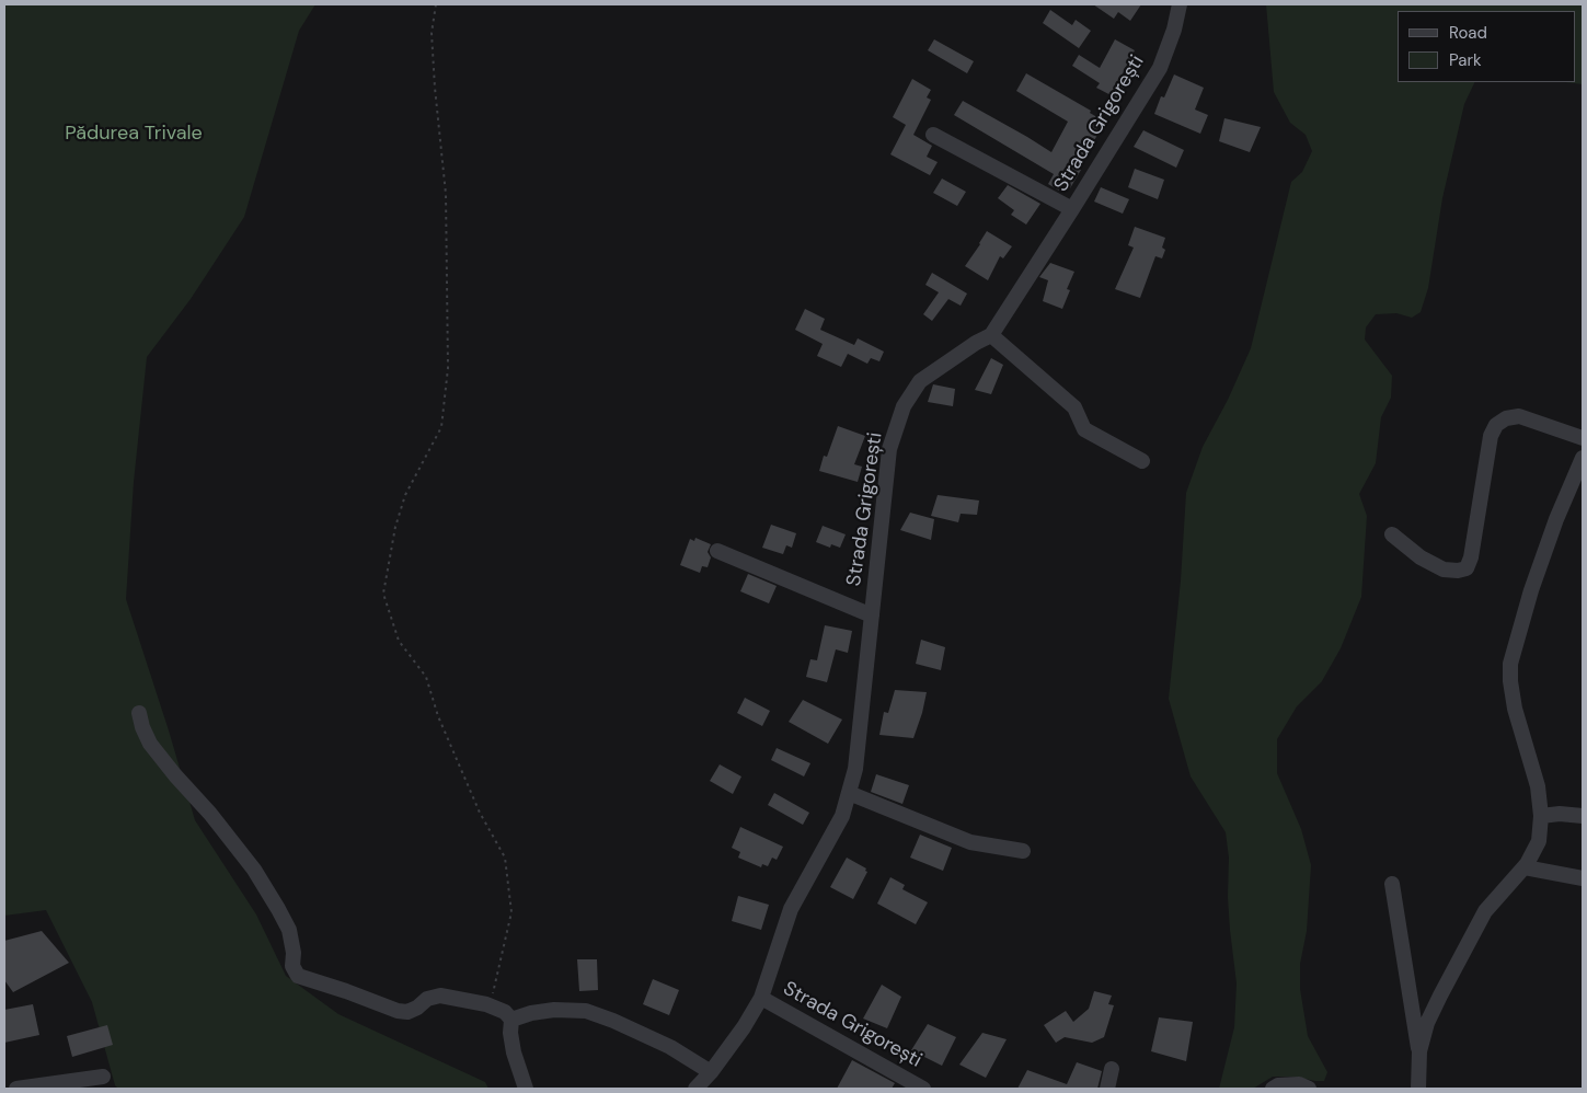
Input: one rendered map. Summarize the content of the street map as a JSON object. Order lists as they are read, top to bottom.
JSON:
{
  "streets": {
    "street": ["Strada Grigorești"]
  },
  "parks": ["Pădurea Trivale"],
  "legend": ["Road", "Park"]
}
